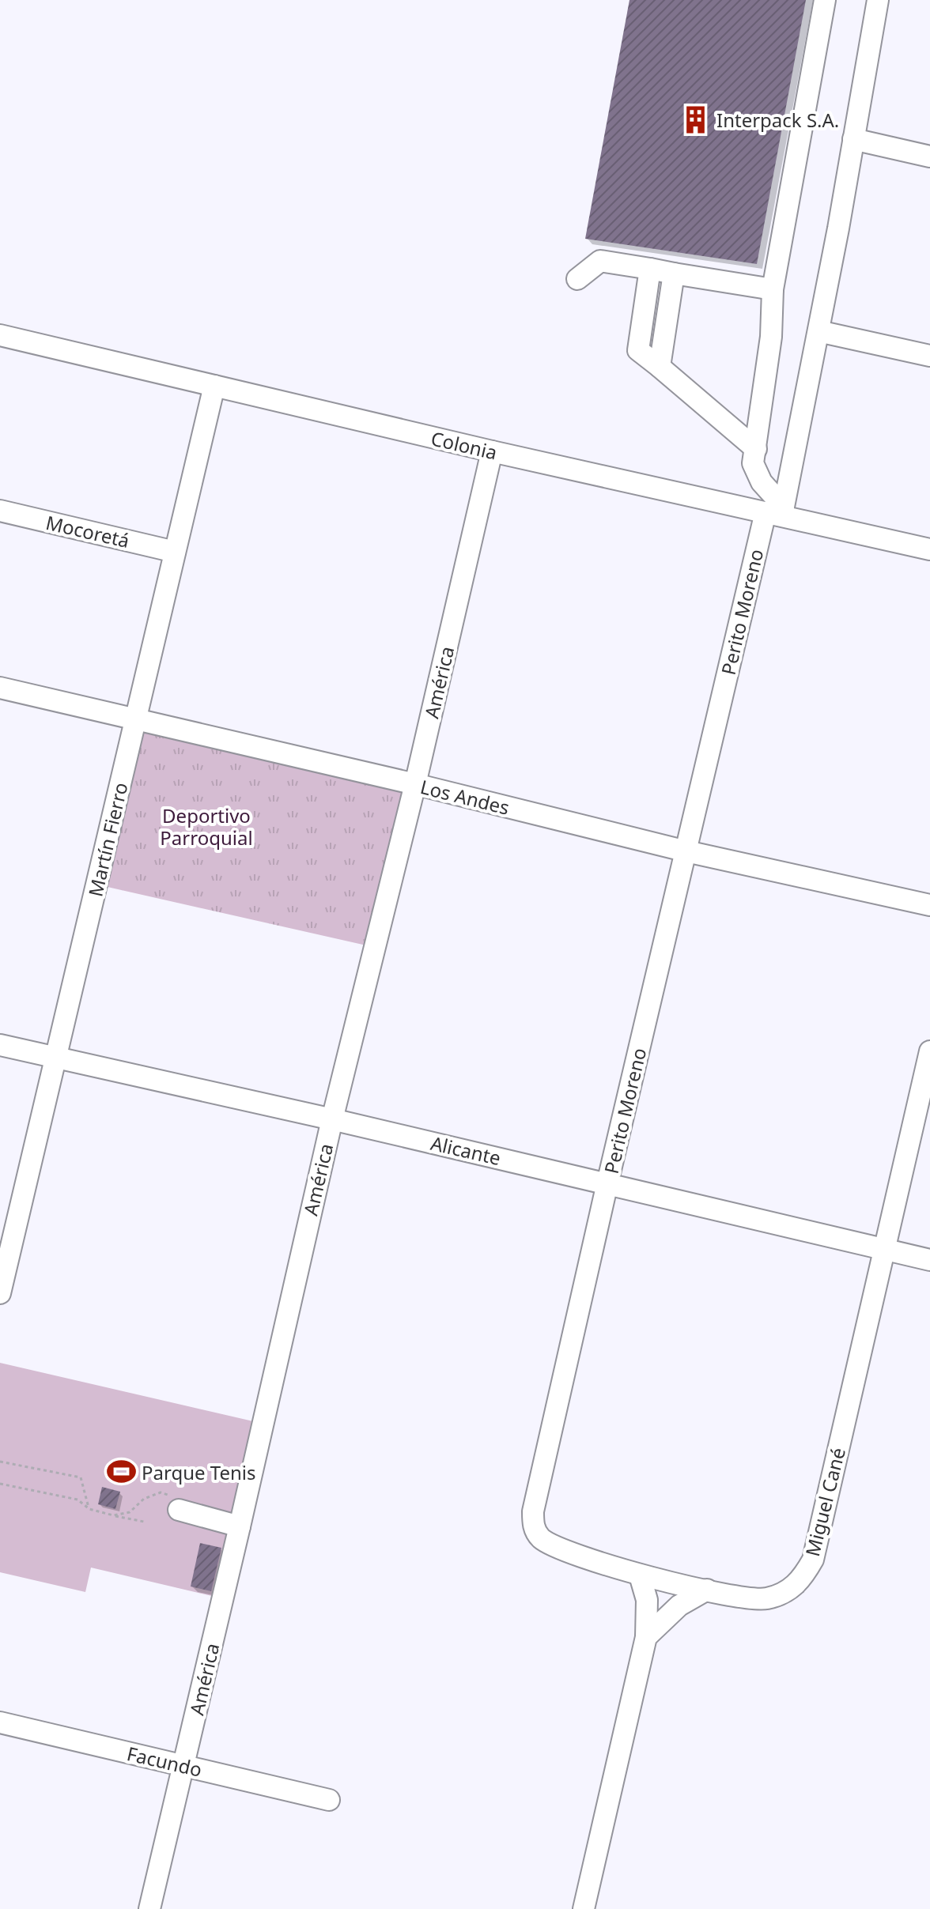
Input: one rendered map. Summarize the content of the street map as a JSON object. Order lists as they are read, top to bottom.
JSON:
{
  "streets": {
    "street": [
      "Colonia",
      "Mocoretá",
      "Perito Moreno",
      "América",
      "Los Andes",
      "Martín Fierro",
      "Alicante",
      "Miguel Cané",
      "Facundo"
    ]
  },
  "crossings": [
    ["Colonia", "Perito Moreno"],
    ["Colonia", "América"],
    ["Colonia", "Martín Fierro"],
    ["Mocoretá", "Martín Fierro"],
    ["Perito Moreno", "Los Andes"],
    ["Perito Moreno", "Alicante"],
    ["Perito Moreno", "Miguel Cané"],
    ["América", "Los Andes"],
    ["América", "Alicante"],
    ["América", "Facundo"],
    ["Los Andes", "Martín Fierro"],
    ["Martín Fierro", "Alicante"],
    ["Alicante", "Miguel Cané"]
  ],
  "parks": ["Deportivo Parroquial"],
  "places": {
    "building": ["Interpack S.A."],
    "sports": ["Parque Tenis"]
  }
}
